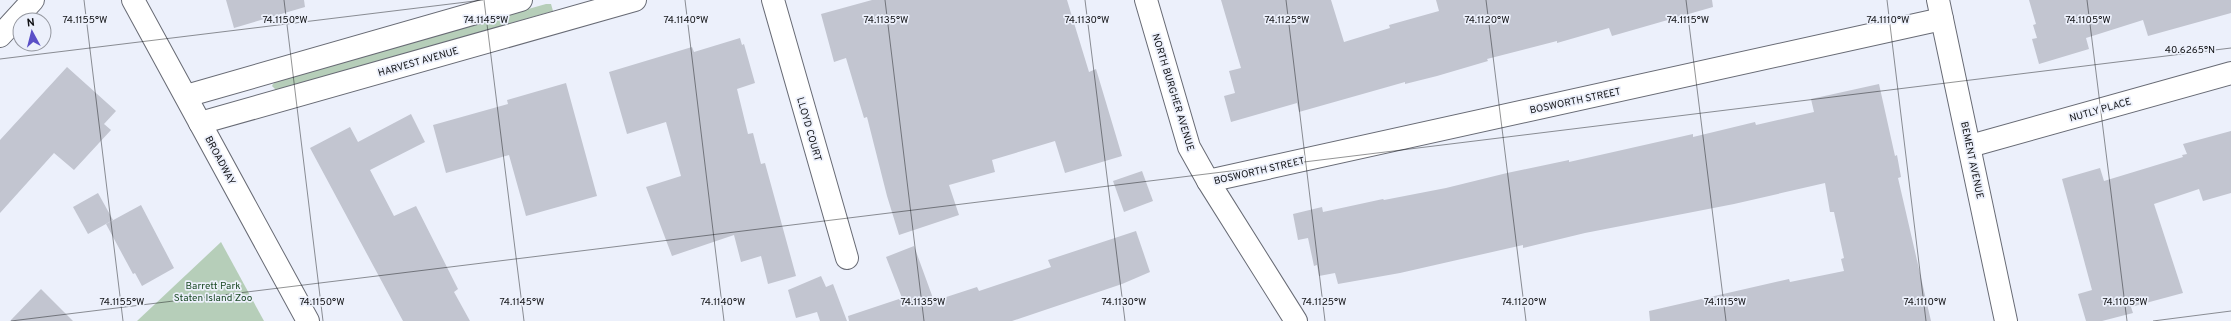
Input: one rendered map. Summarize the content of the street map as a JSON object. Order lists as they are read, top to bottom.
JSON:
{
  "streets": {
    "street": [
      "HARVEST AVENUE",
      "NORTH BURGHER AVENUE",
      "BOSWORTH STREET",
      "NUTLY PLACE",
      "LLOYD COURT",
      "BROADWAY",
      "BEMENT AVENUE"
    ]
  },
  "crossings": [
    ["HARVEST AVENUE", "BROADWAY"],
    ["NORTH BURGHER AVENUE", "BOSWORTH STREET"],
    ["BOSWORTH STREET", "BEMENT AVENUE"],
    ["NUTLY PLACE", "BEMENT AVENUE"]
  ],
  "parks": ["Barrett Park Staten Island Zoo"],
  "north": "top",
  "coordinates": [
    "74.1155°W",
    "74.1150°W",
    "74.1145°W",
    "74.1140°W",
    "74.1135°W",
    "74.1130°W",
    "74.1125°W",
    "74.1120°W",
    "74.1115°W",
    "74.1110°W",
    "74.1105°W",
    "40.6265°N"
  ]
}
